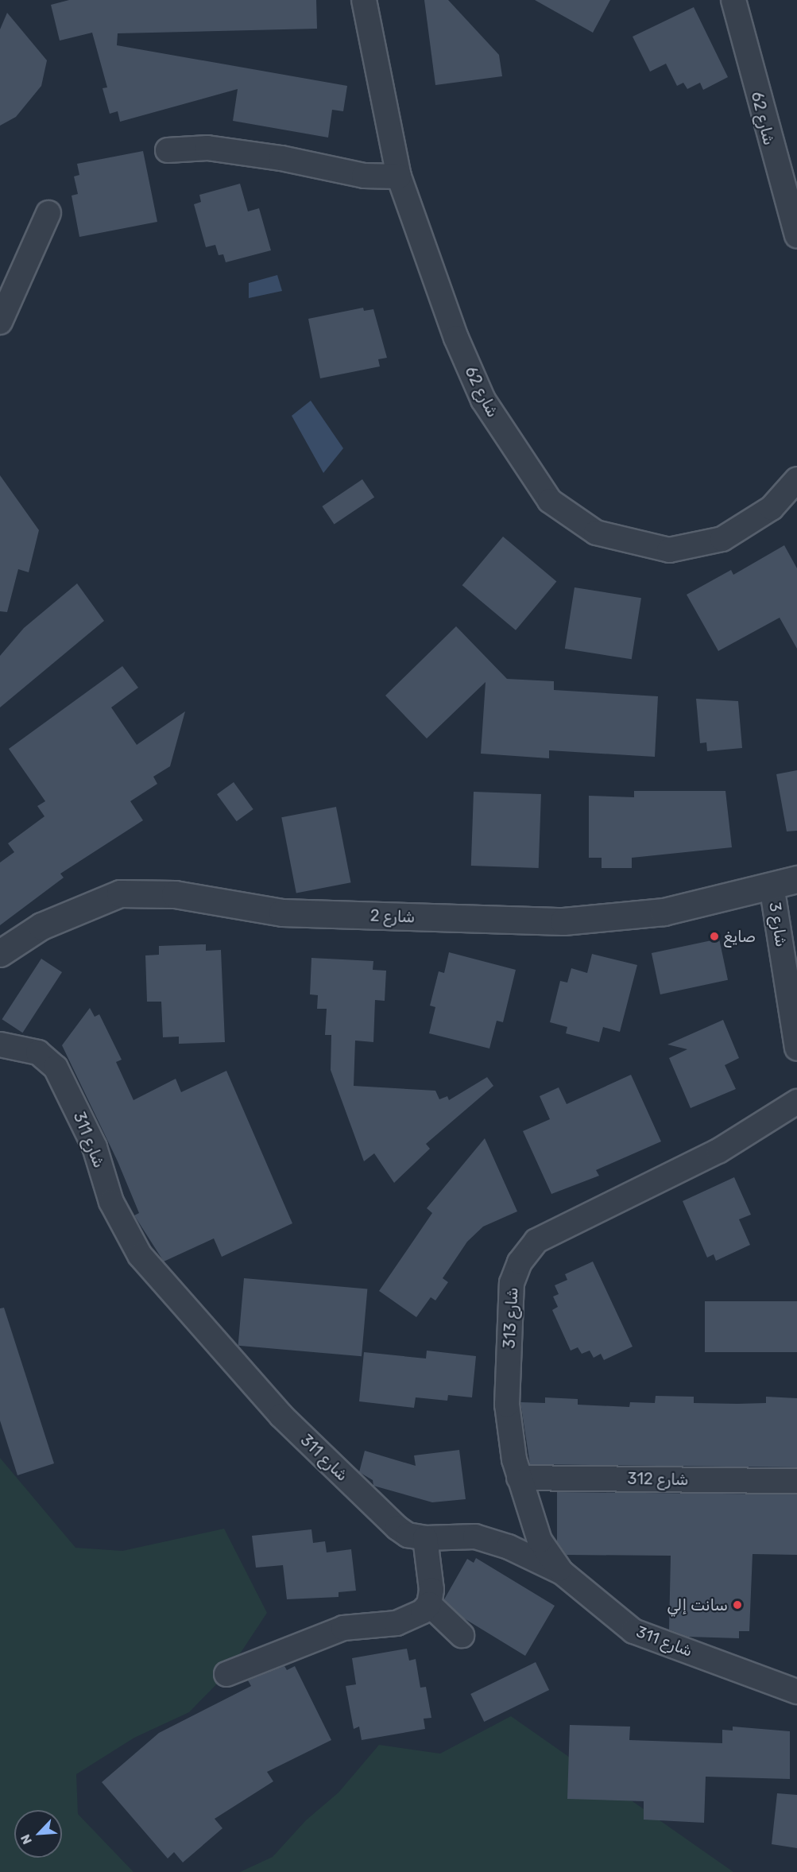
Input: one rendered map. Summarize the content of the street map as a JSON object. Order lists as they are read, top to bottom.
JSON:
{
  "streets": {
    "street": [
      "شارع 62",
      "شارع 2",
      "شارع 3",
      "شارع 311",
      "شارع 313",
      "شارع 312"
    ]
  },
  "crossings": [
    ["شارع 2", "شارع 3"],
    ["شارع 311", "شارع 313"],
    ["شارع 313", "شارع 312"]
  ],
  "places": ["صايغ", "سانت إلي"],
  "north": "bottom left"
}
